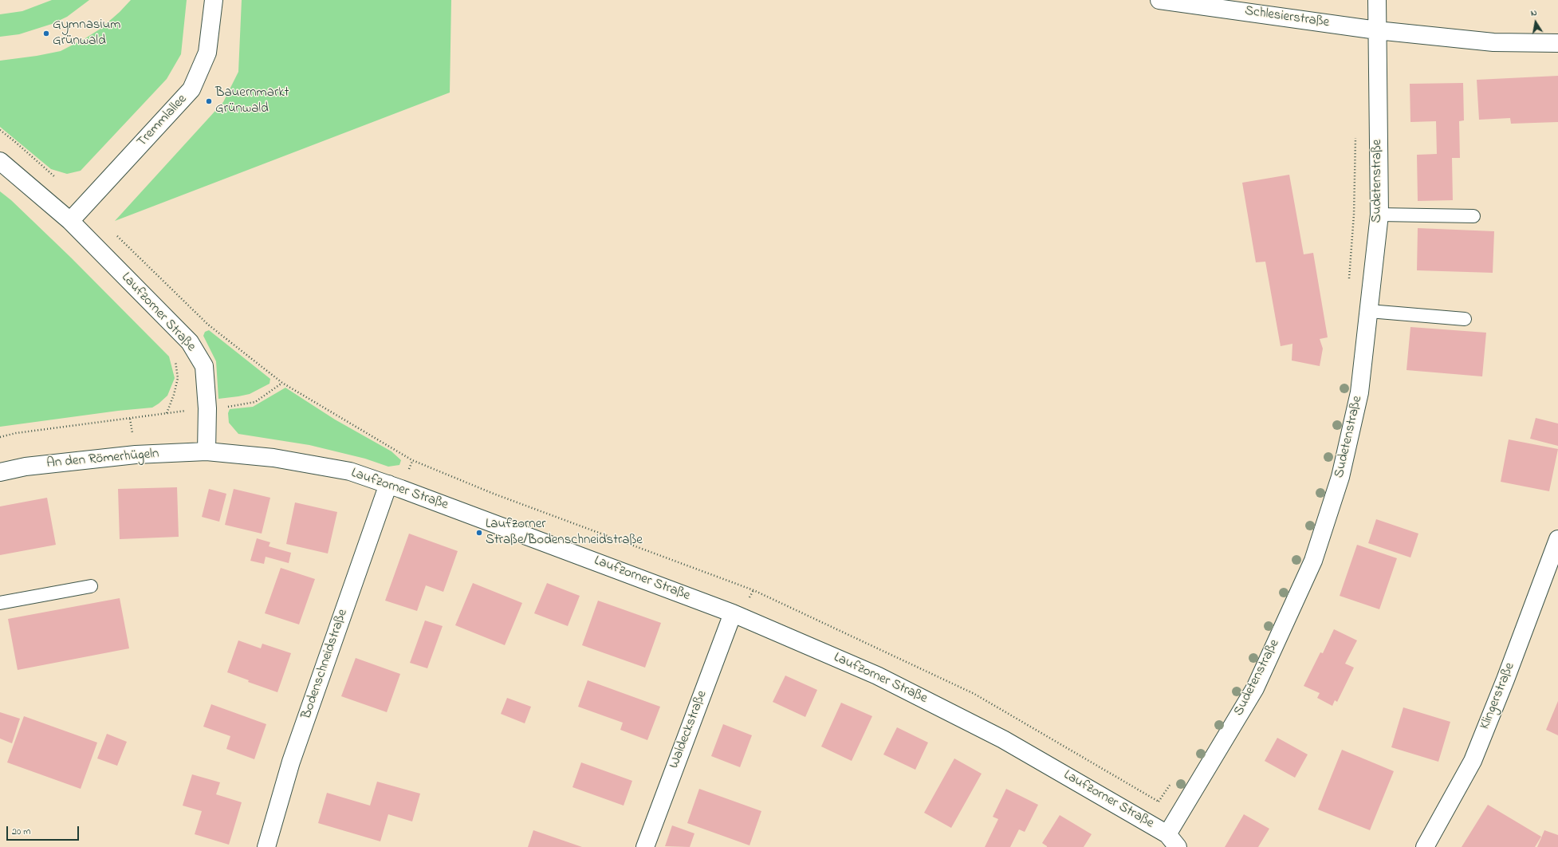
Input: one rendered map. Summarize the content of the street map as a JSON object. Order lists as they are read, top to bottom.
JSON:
{
  "streets": {
    "street": [
      "Schlesierstraße",
      "Tremmlallee",
      "Sudetenstraße",
      "Laufzorner Straße",
      "An den Römerhügeln",
      "Bodenschneidstraße",
      "Klingerstraße",
      "Waldeckstraße"
    ]
  },
  "crossings": [
    ["Schlesierstraße", "Sudetenstraße"],
    ["Tremmlallee", "Laufzorner Straße"],
    ["Sudetenstraße", "Laufzorner Straße"],
    ["Laufzorner Straße", "An den Römerhügeln"],
    ["Laufzorner Straße", "Bodenschneidstraße"],
    ["Laufzorner Straße", "Waldeckstraße"]
  ],
  "places": ["Gymnasium Grünwald", "Bauernmarkt Grünwald", "Laufzorner Straße/Bodenschneidstraße"],
  "scale_bar": "20 m",
  "north": "top"
}
